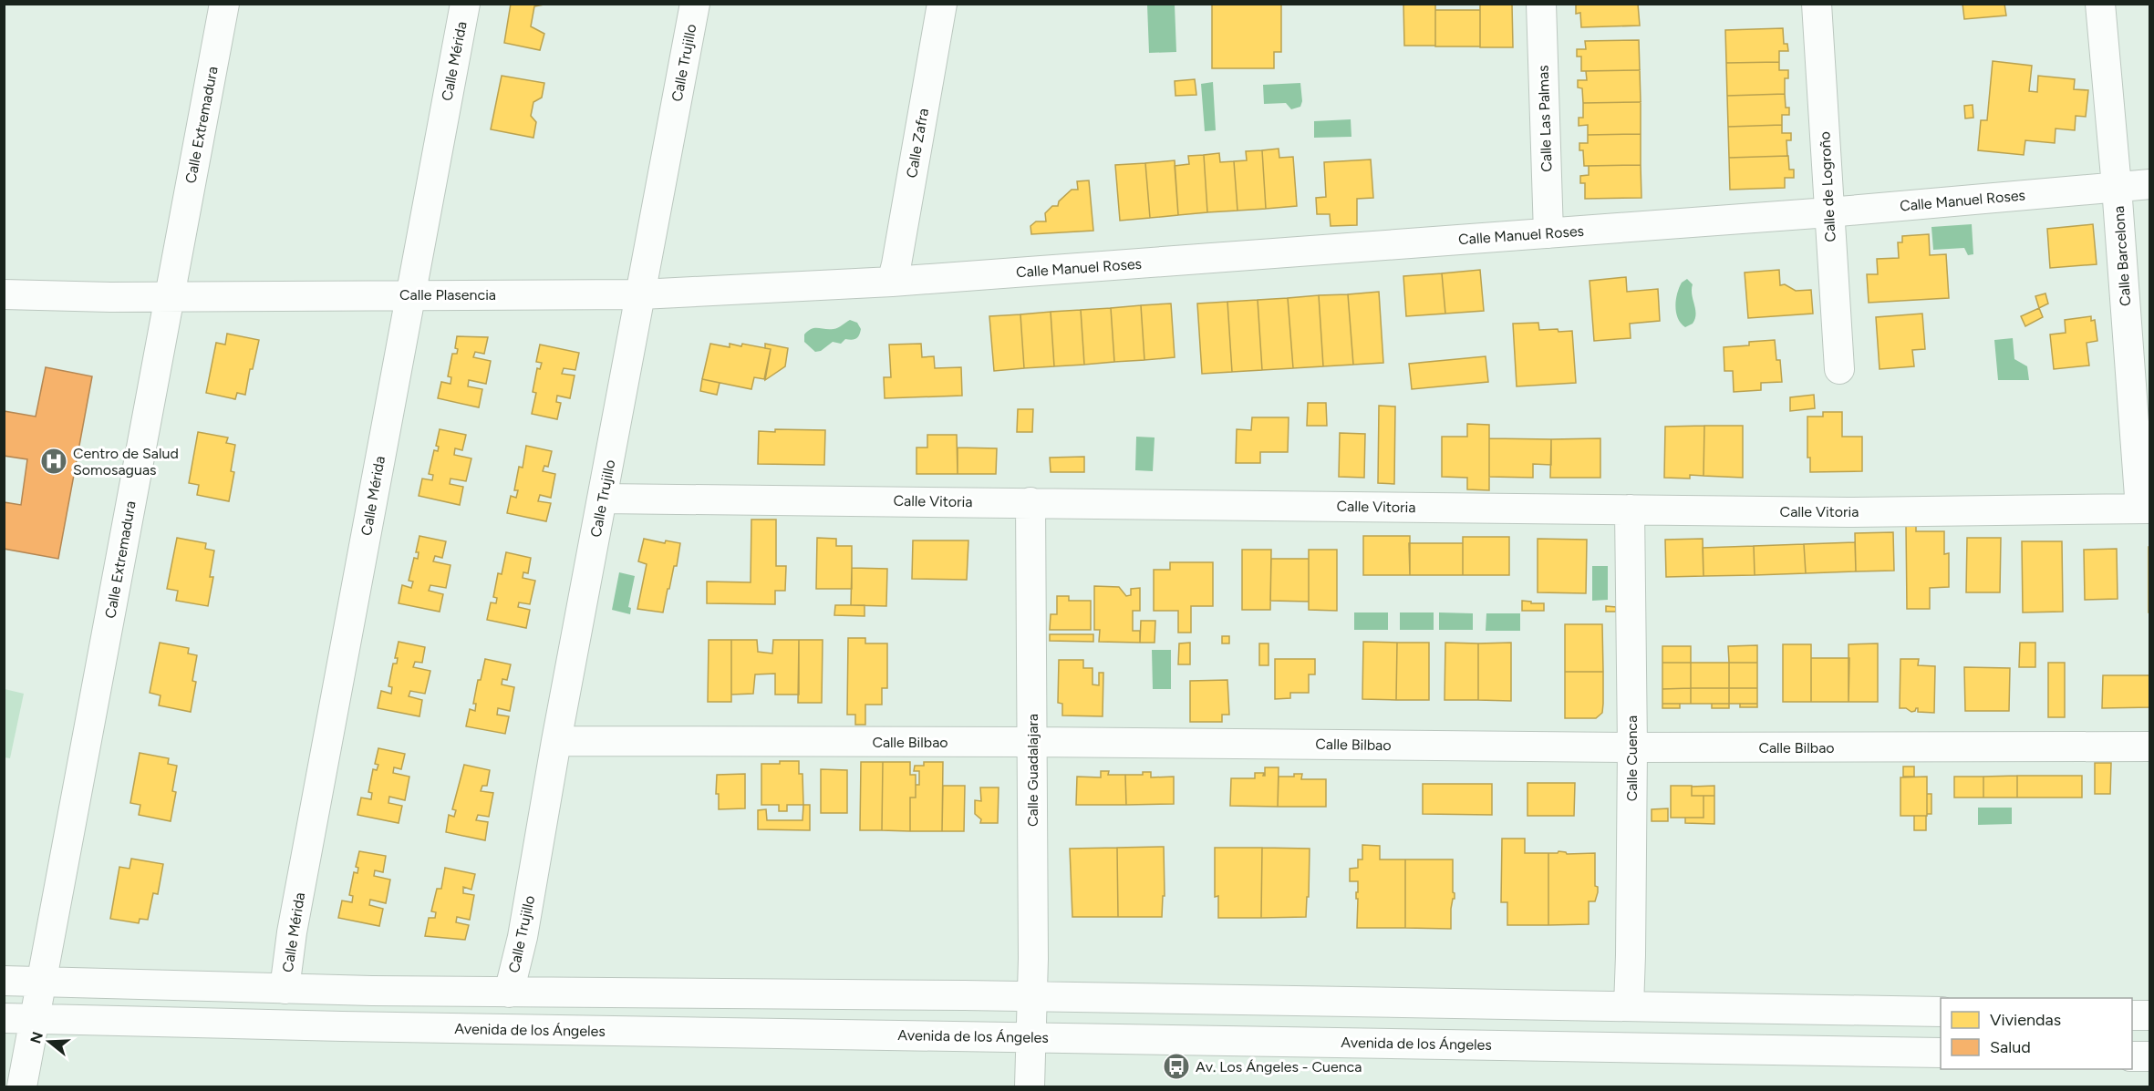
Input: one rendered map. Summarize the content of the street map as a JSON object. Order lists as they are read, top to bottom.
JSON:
{
  "streets": {
    "street": [
      "Calle Mérida",
      "Calle Trujillo",
      "Calle Las Palmas",
      "Calle Extremadura",
      "Calle Zafra",
      "Calle de Logroño",
      "Calle Manuel Roses",
      "Calle Barcelona",
      "Calle Plasencia",
      "Calle Vitoria",
      "Calle Bilbao",
      "Calle Cuenca",
      "Calle Guadalajara",
      "Avenida de los Ángeles"
    ]
  },
  "crossings": [
    ["Calle Mérida", "Calle Plasencia"],
    ["Calle Trujillo", "Calle Plasencia"],
    ["Calle Trujillo", "Calle Vitoria"],
    ["Calle Trujillo", "Calle Bilbao"],
    ["Calle Las Palmas", "Calle Manuel Roses"],
    ["Calle Extremadura", "Calle Plasencia"],
    ["Calle Extremadura", "Avenida de los Ángeles"],
    ["Calle Zafra", "Calle Manuel Roses"],
    ["Calle Zafra", "Calle Plasencia"],
    ["Calle de Logroño", "Calle Manuel Roses"],
    ["Calle Manuel Roses", "Calle Barcelona"],
    ["Calle Manuel Roses", "Calle Plasencia"],
    ["Calle Barcelona", "Calle Vitoria"],
    ["Calle Vitoria", "Calle Cuenca"],
    ["Calle Vitoria", "Calle Guadalajara"],
    ["Calle Bilbao", "Calle Cuenca"],
    ["Calle Bilbao", "Calle Guadalajara"],
    ["Calle Guadalajara", "Avenida de los Ángeles"]
  ],
  "places": {
    "hospital": ["Centro de Salud Somosaguas"],
    "bus stop": ["Av. Los Ángeles - Cuenca"]
  },
  "legend": ["Viviendas", "Salud"],
  "north": "left"
}
